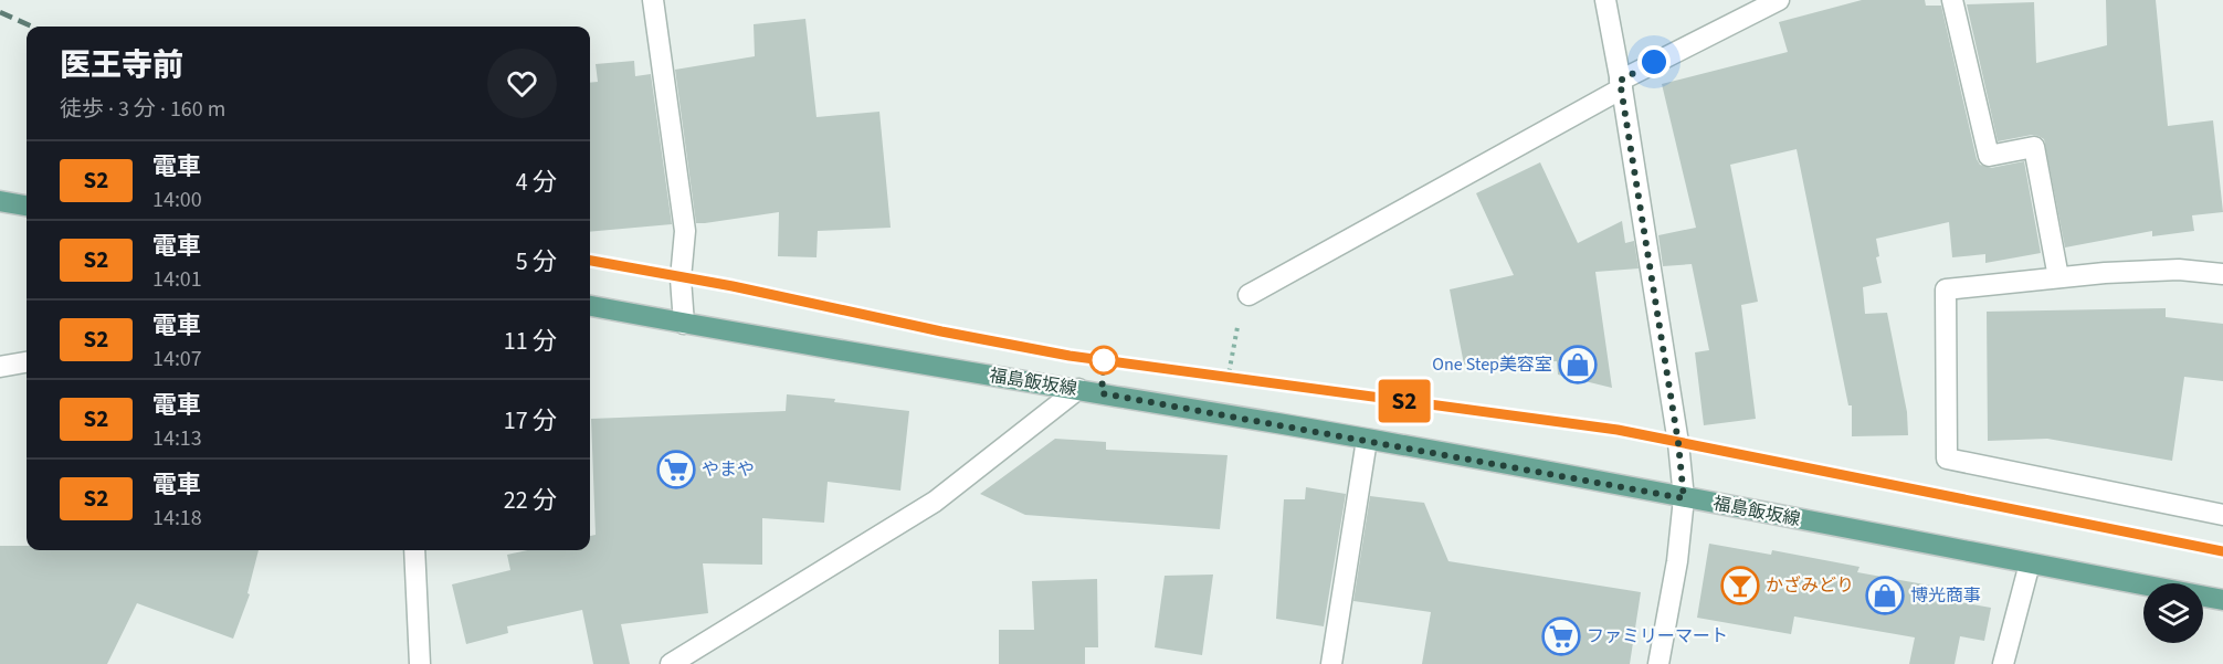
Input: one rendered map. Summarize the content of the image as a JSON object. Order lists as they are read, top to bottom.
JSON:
{
  "streets": {
    "main road": ["福島飯坂線"]
  },
  "places": {
    "shop": ["One Step美容室", "博光商事"],
    "supermarket": ["やまや", "ファミリーマート"],
    "bar": ["かざみどり"]
  },
  "page": {
    "on_map": "S2",
    "heading": ["医王寺前", "徒歩 · 3 分 · 160 m"],
    "list": [
      {
        "mark": "S2",
        "name": "電車",
        "note": "14:00",
        "value": "4 分"
      },
      {
        "mark": "S2",
        "name": "電車",
        "note": "14:01",
        "value": "5 分"
      },
      {
        "mark": "S2",
        "name": "電車",
        "note": "14:07",
        "value": "11 分"
      },
      {
        "mark": "S2",
        "name": "電車",
        "note": "14:13",
        "value": "17 分"
      },
      {
        "mark": "S2",
        "name": "電車",
        "note": "14:18",
        "value": "22 分"
      }
    ]
  }
}
